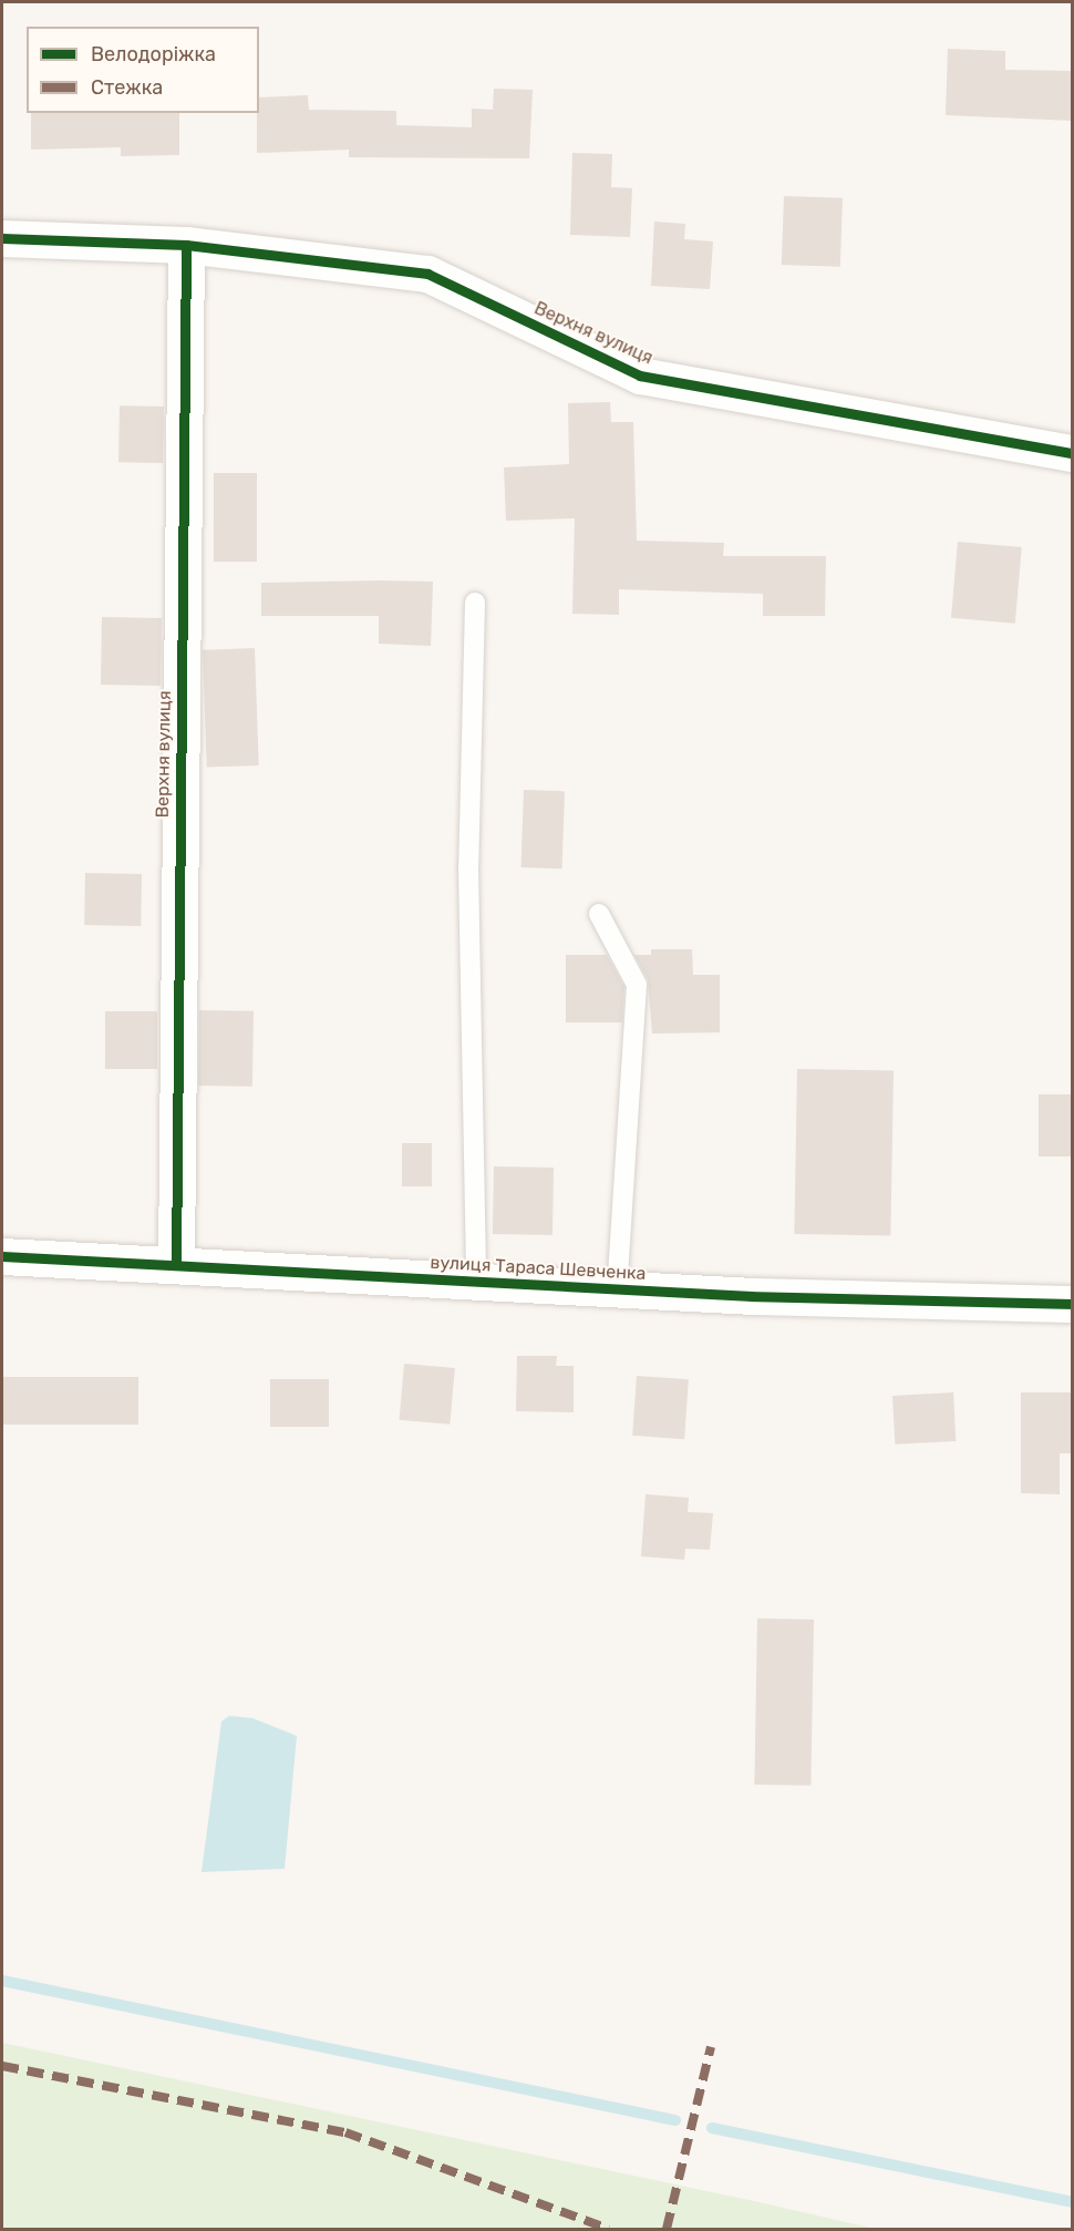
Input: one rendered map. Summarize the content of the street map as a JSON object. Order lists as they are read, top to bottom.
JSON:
{
  "streets": {
    "street": ["Верхня вулиця", "вулиця Тараса Шевченка"]
  },
  "crossings": [
    ["Верхня вулиця", "вулиця Тараса Шевченка"]
  ],
  "legend": ["Велодоріжка", "Стежка"]
}
